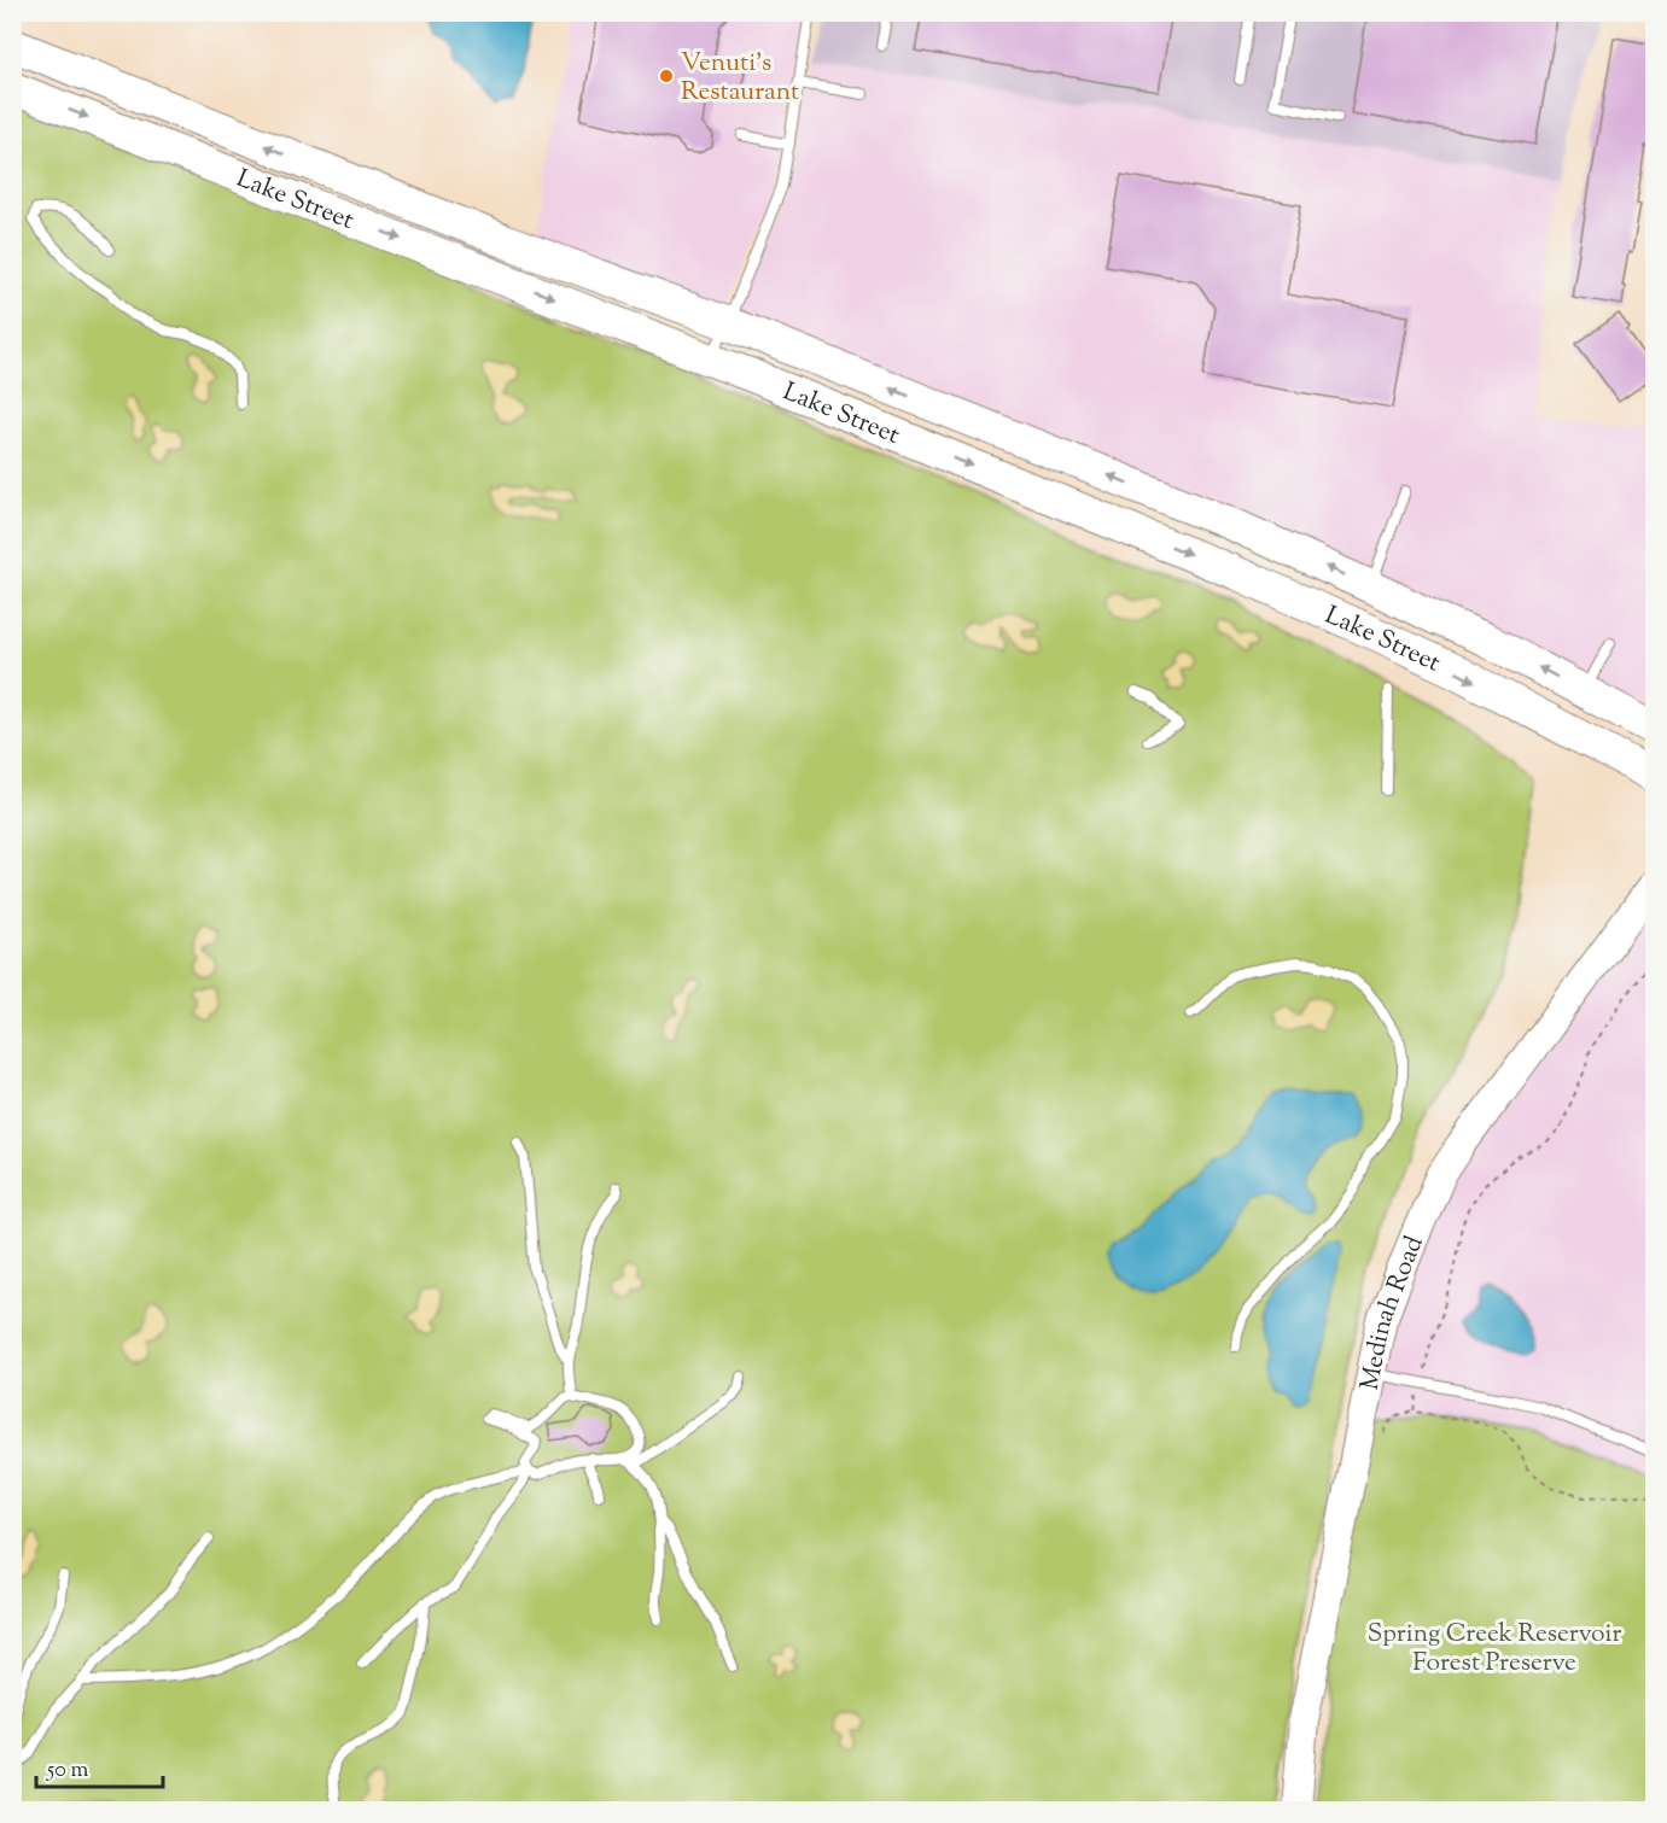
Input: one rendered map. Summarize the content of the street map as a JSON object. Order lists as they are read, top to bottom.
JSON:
{
  "streets": {
    "main road": ["Lake Street", "Medinah Road"]
  },
  "parks": ["Spring Creek Reservoir Forest Preserve"],
  "places": ["Venuti's Restaurant"],
  "scale_bar": "50 m"
}
